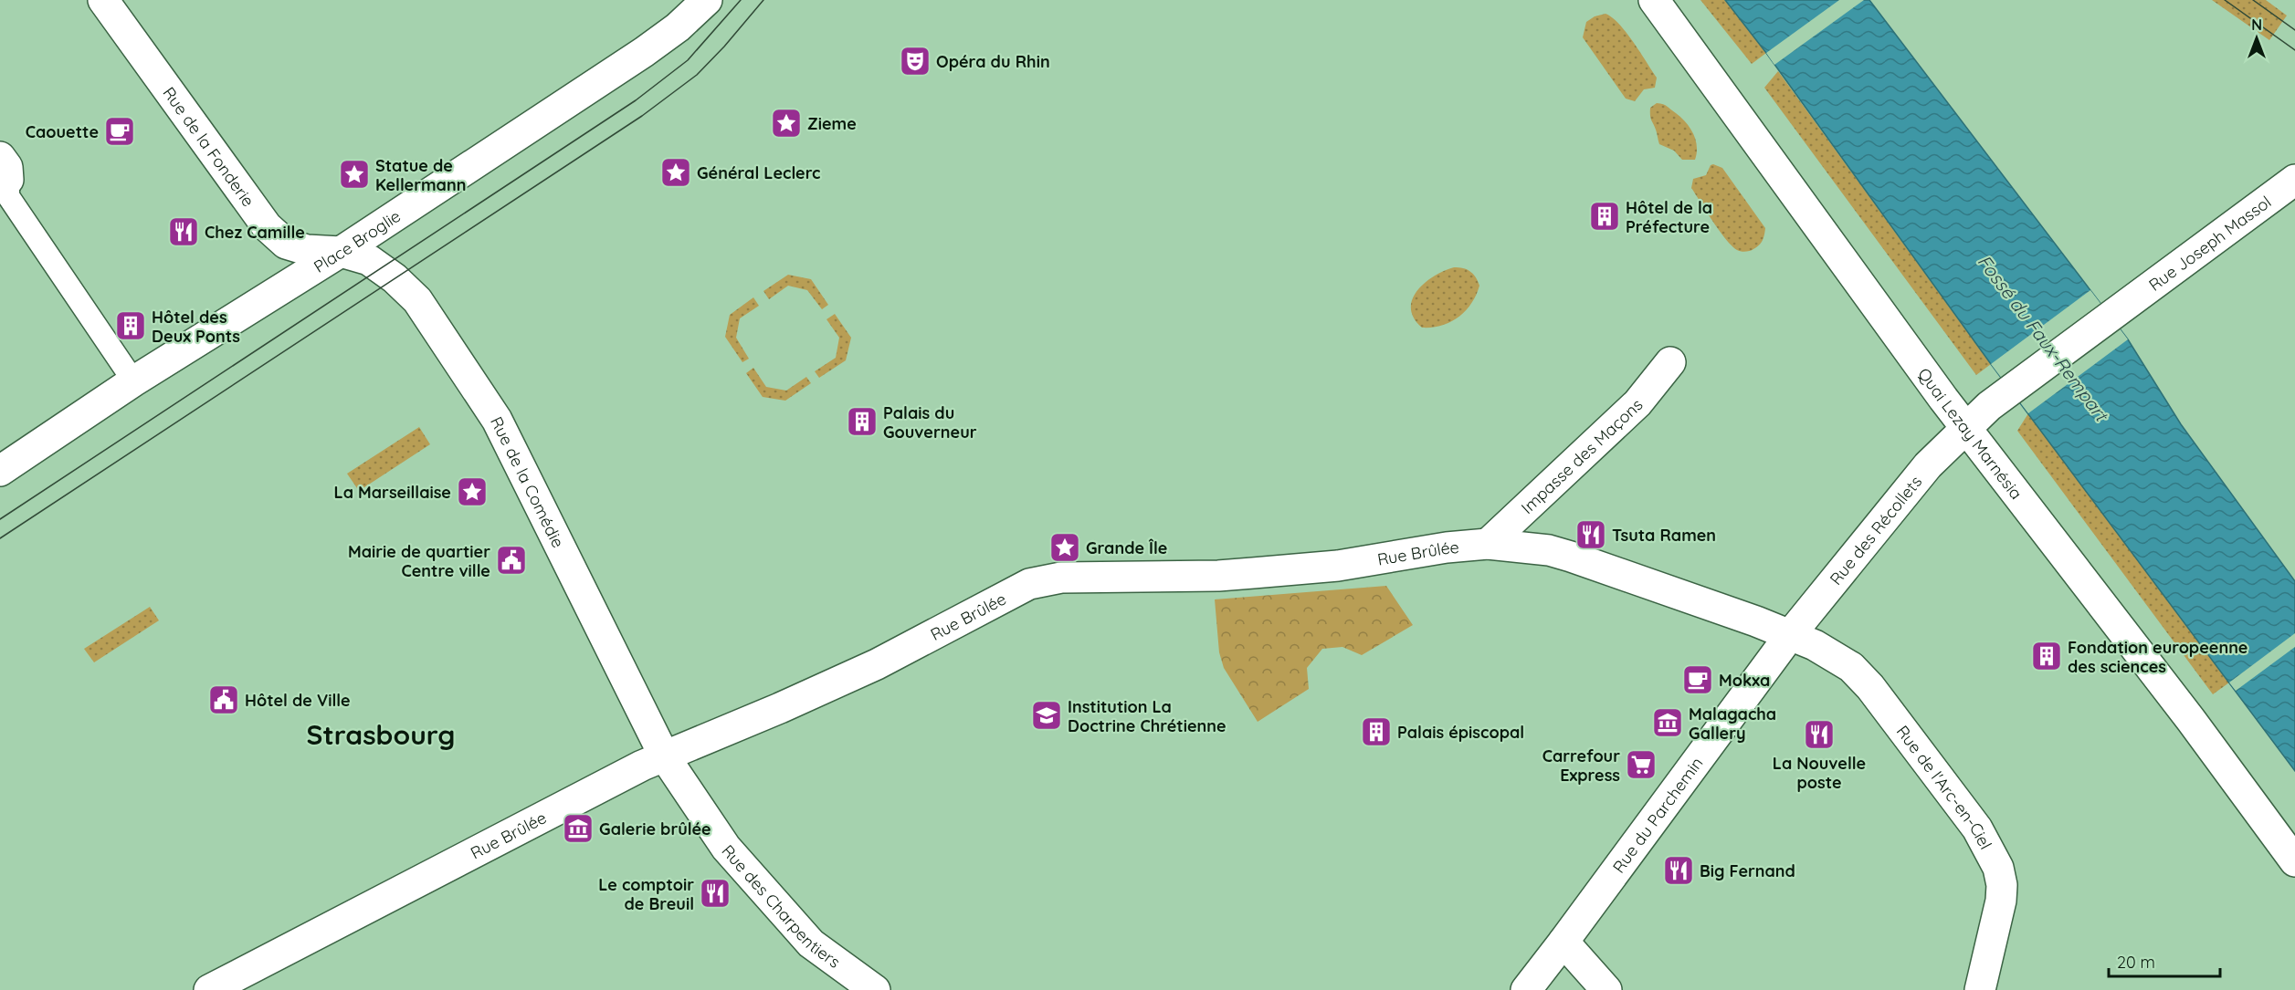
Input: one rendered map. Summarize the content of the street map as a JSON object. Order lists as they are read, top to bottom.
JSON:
{
  "streets": {
    "street": [
      "Rue de la Fonderie",
      "Place Broglie",
      "Rue Joseph Massol",
      "Quai Lezay Marnésia",
      "Impasse des Maçons",
      "Rue de la Comédie",
      "Rue des Récollets",
      "Rue Brûlée",
      "Rue de l'Arc-en-Ciel",
      "Rue du Parchemin",
      "Rue des Charpentiers"
    ]
  },
  "crossings": [
    ["Rue de la Fonderie", "Place Broglie"],
    ["Rue de la Fonderie", "Rue de la Comédie"],
    ["Place Broglie", "Rue de la Comédie"],
    ["Rue Joseph Massol", "Rue des Récollets"],
    ["Quai Lezay Marnésia", "Rue des Récollets"],
    ["Impasse des Maçons", "Rue Brûlée"],
    ["Rue de la Comédie", "Rue Brûlée"],
    ["Rue de la Comédie", "Rue des Charpentiers"],
    ["Rue des Récollets", "Rue Brûlée"],
    ["Rue des Récollets", "Rue de l'Arc-en-Ciel"],
    ["Rue des Récollets", "Rue du Parchemin"],
    ["Rue Brûlée", "Rue de l'Arc-en-Ciel"],
    ["Rue Brûlée", "Rue du Parchemin"],
    ["Rue Brûlée", "Rue des Charpentiers"],
    ["Rue de l'Arc-en-Ciel", "Rue du Parchemin"]
  ],
  "districts": ["Strasbourg"],
  "water": ["Fossé du Faux-Rempart"],
  "places": {
    "theatre": ["Opéra du Rhin"],
    "place": [
      "Zieme",
      "Général Leclerc",
      "Statue de Kellermann",
      "La Marseillaise",
      "Grande Île"
    ],
    "cafe": ["Caouette", "Mokxa"],
    "building": [
      "Hôtel de la Préfecture",
      "Hôtel des Deux Ponts",
      "Palais du Gouverneur",
      "Fondation europeenne des sciences",
      "Palais épiscopal"
    ],
    "restaurant": [
      "Chez Camille",
      "Tsuta Ramen",
      "La Nouvelle poste",
      "Big Fernand",
      "Le comptoir de Breuil"
    ],
    "public building": ["Mairie de quartier Centre ville", "Hôtel de Ville"],
    "school or university": ["Institution La Doctrine Chrétienne"],
    "museum": ["Malagacha Gallery", "Galerie brûlée"],
    "supermarket": ["Carrefour Express"]
  },
  "scale_bar": "20 m",
  "north": "top"
}
